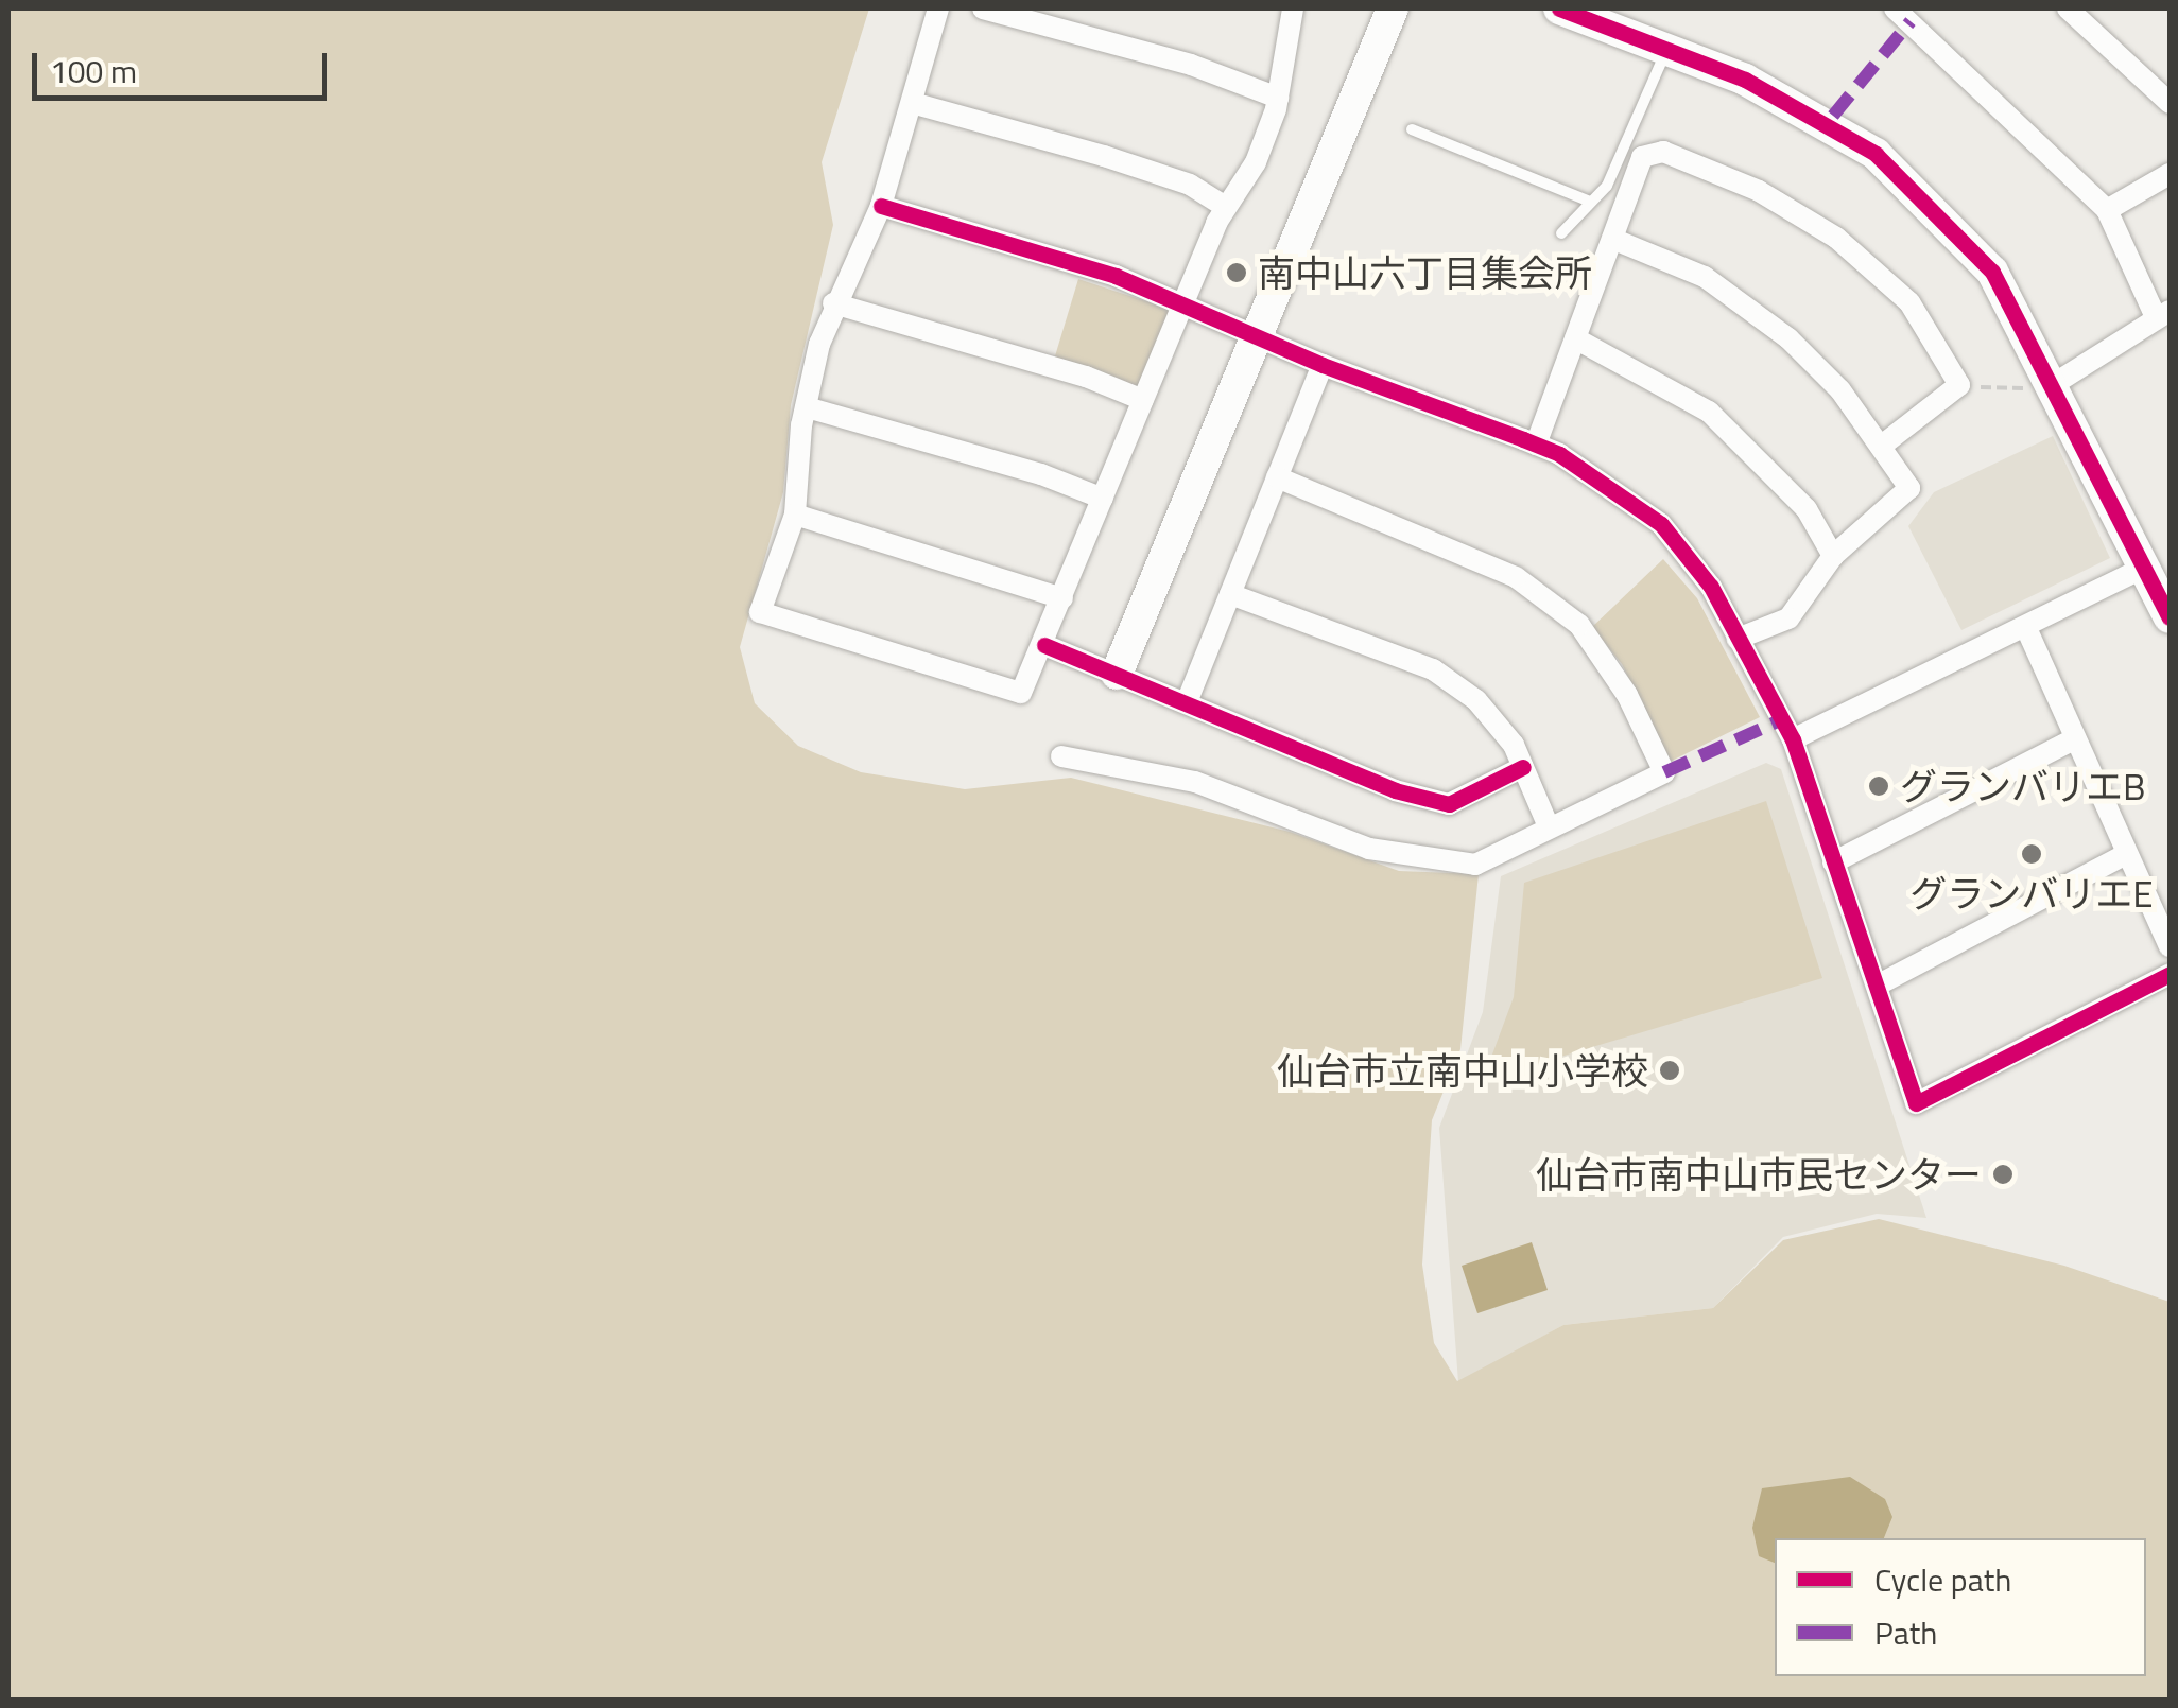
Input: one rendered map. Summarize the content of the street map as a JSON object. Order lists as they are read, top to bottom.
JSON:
{
  "places": [
    "南中山六丁目集会所",
    "グランバリエB",
    "グランバリエE",
    "仙台市立南中山小学校",
    "仙台市南中山市民センター"
  ],
  "legend": ["Cycle path", "Path"],
  "scale_bar": "100 m"
}
